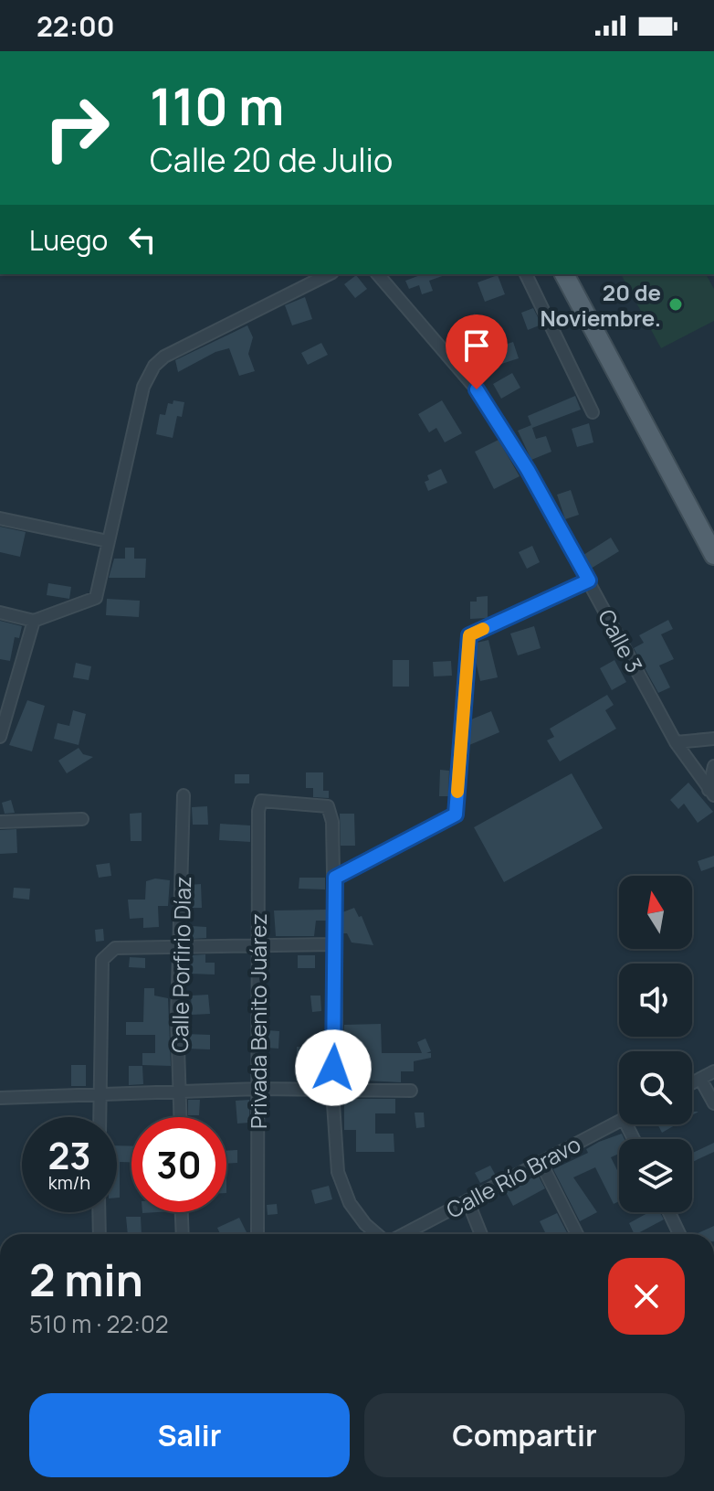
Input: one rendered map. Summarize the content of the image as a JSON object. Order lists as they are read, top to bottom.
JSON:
{
  "streets": {
    "street": [
      "Calle 3",
      "Calle Porfirio Díaz",
      "Privada Benito Juárez",
      "Calle Río Bravo"
    ]
  },
  "places": ["20 de Noviembre."],
  "north": "top",
  "page": {
    "status": "22:00",
    "turn": ["110 m", "Calle 20 de Julio"],
    "then": "Luego",
    "speed": "23 km/h",
    "limit": "30",
    "heading": ["2 min", "510 m · 22:02"],
    "buttons": ["Salir", "Compartir"]
  }
}
